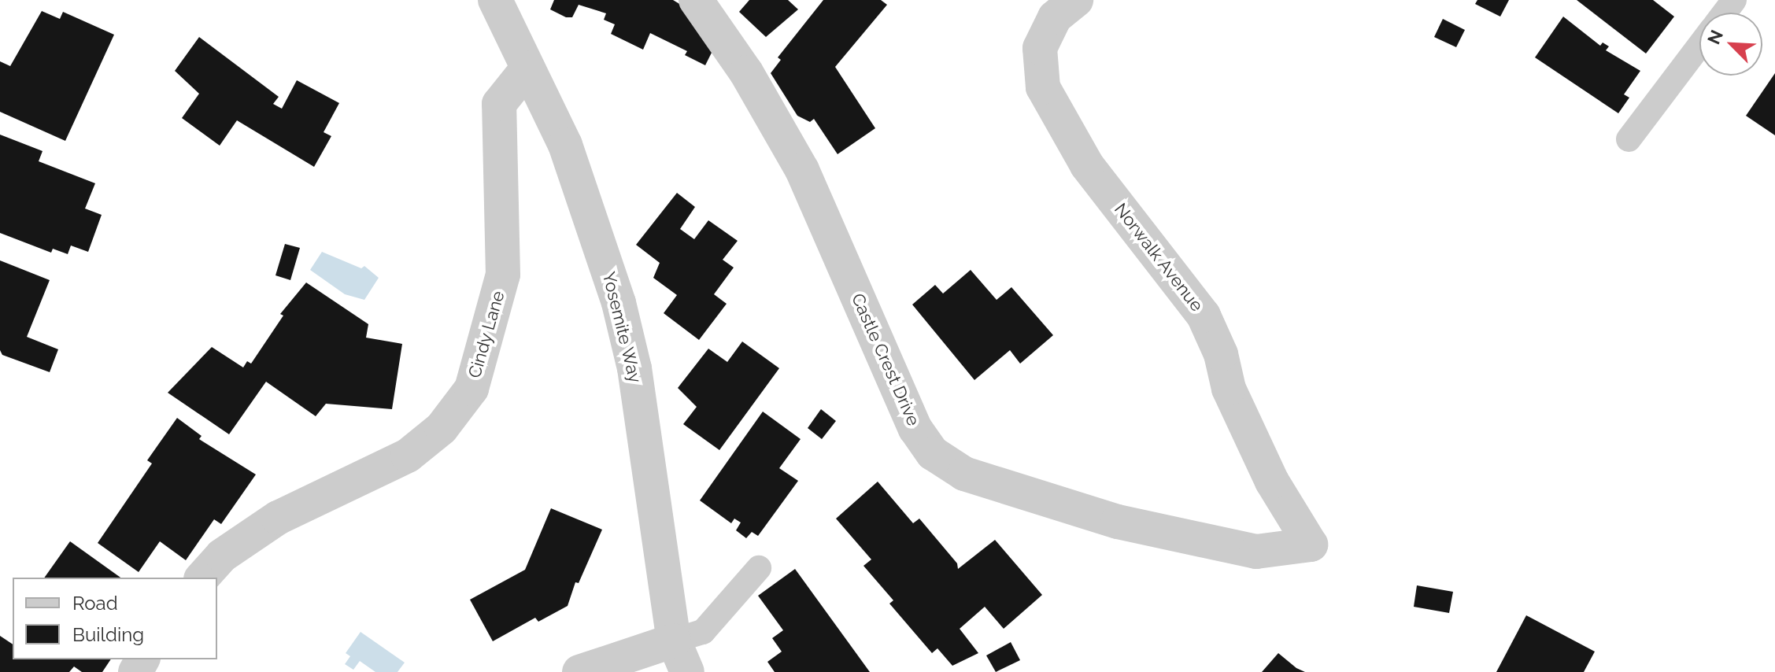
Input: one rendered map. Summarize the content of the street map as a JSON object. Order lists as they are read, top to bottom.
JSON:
{
  "streets": {
    "street": [
      "Norwalk Avenue",
      "Yosemite Way",
      "Cindy Lane",
      "Castle Crest Drive"
    ]
  },
  "crossings": [
    ["Norwalk Avenue", "Castle Crest Drive"],
    ["Yosemite Way", "Cindy Lane"]
  ],
  "legend": ["Road", "Building"],
  "north": "top left"
}
